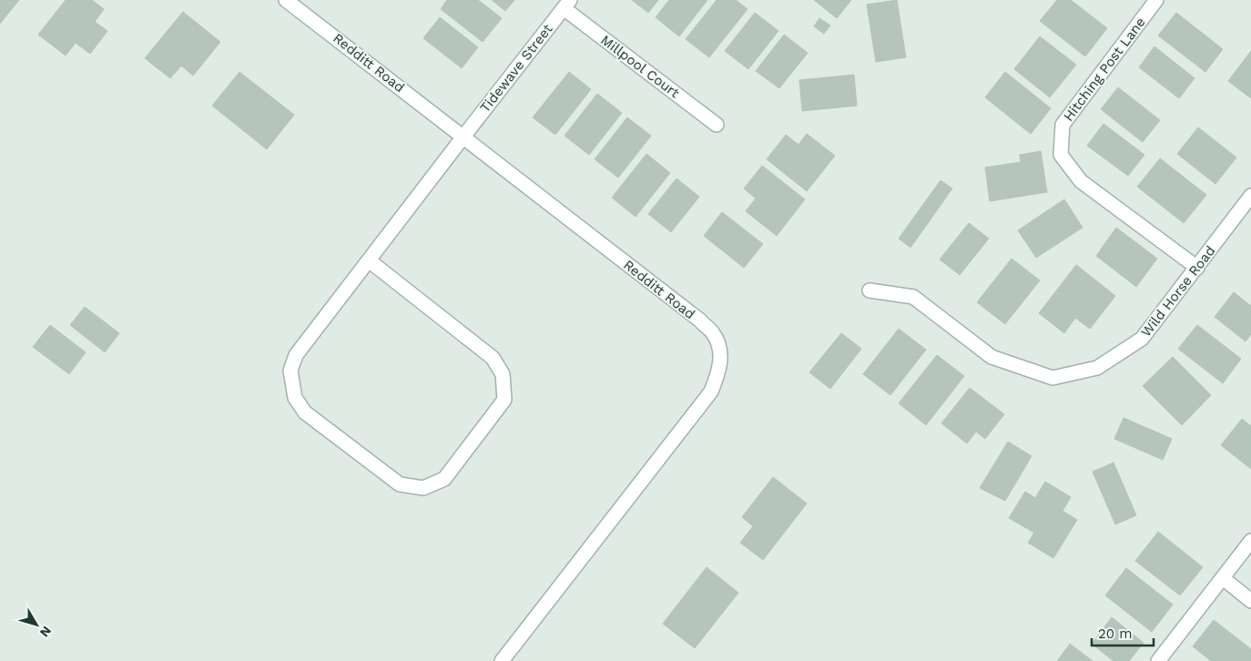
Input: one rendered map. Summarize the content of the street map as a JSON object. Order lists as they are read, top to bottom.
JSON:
{
  "streets": {
    "street": [
      "Redditt Road",
      "Millpool Court",
      "Tidewave Street",
      "Hitching Post Lane",
      "Wild Horse Road"
    ]
  },
  "crossings": [
    ["Redditt Road", "Tidewave Street"],
    ["Millpool Court", "Tidewave Street"],
    ["Hitching Post Lane", "Wild Horse Road"]
  ],
  "scale_bar": "20 m",
  "north": "bottom right"
}
